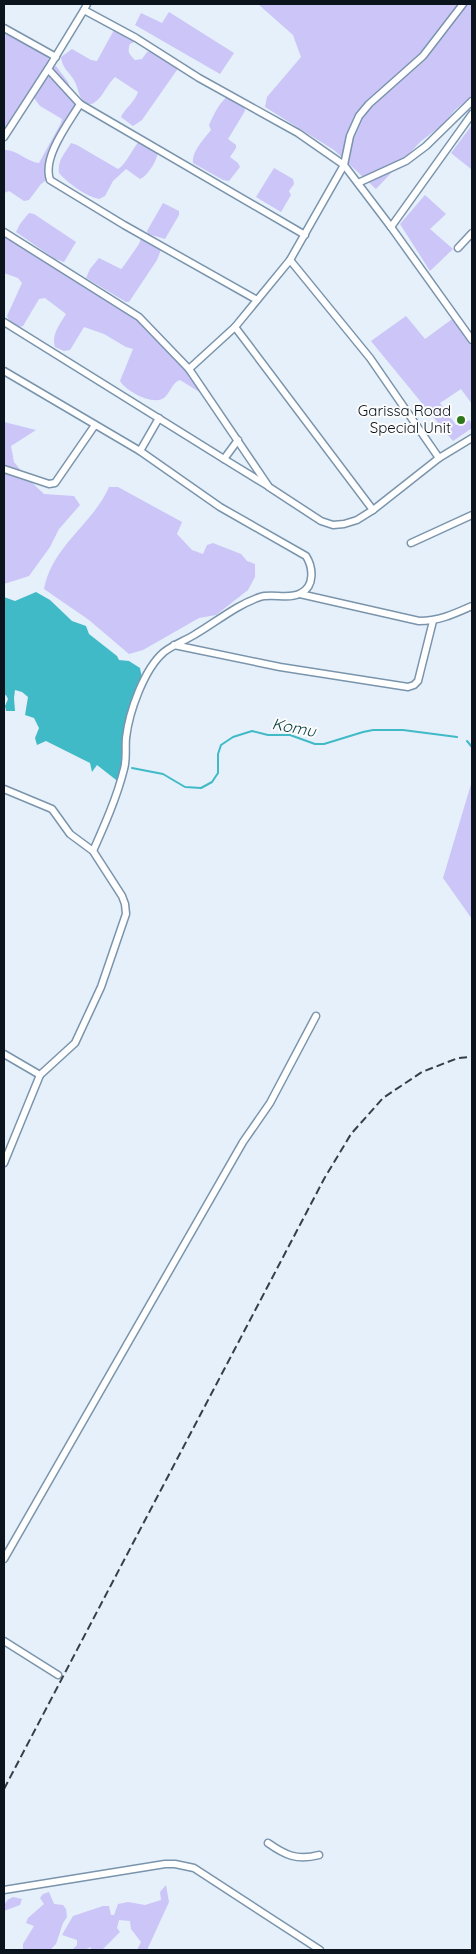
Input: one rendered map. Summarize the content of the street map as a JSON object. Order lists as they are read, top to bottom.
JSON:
{
  "water": ["Komu"],
  "places": ["Garissa Road Special Unit"]
}
